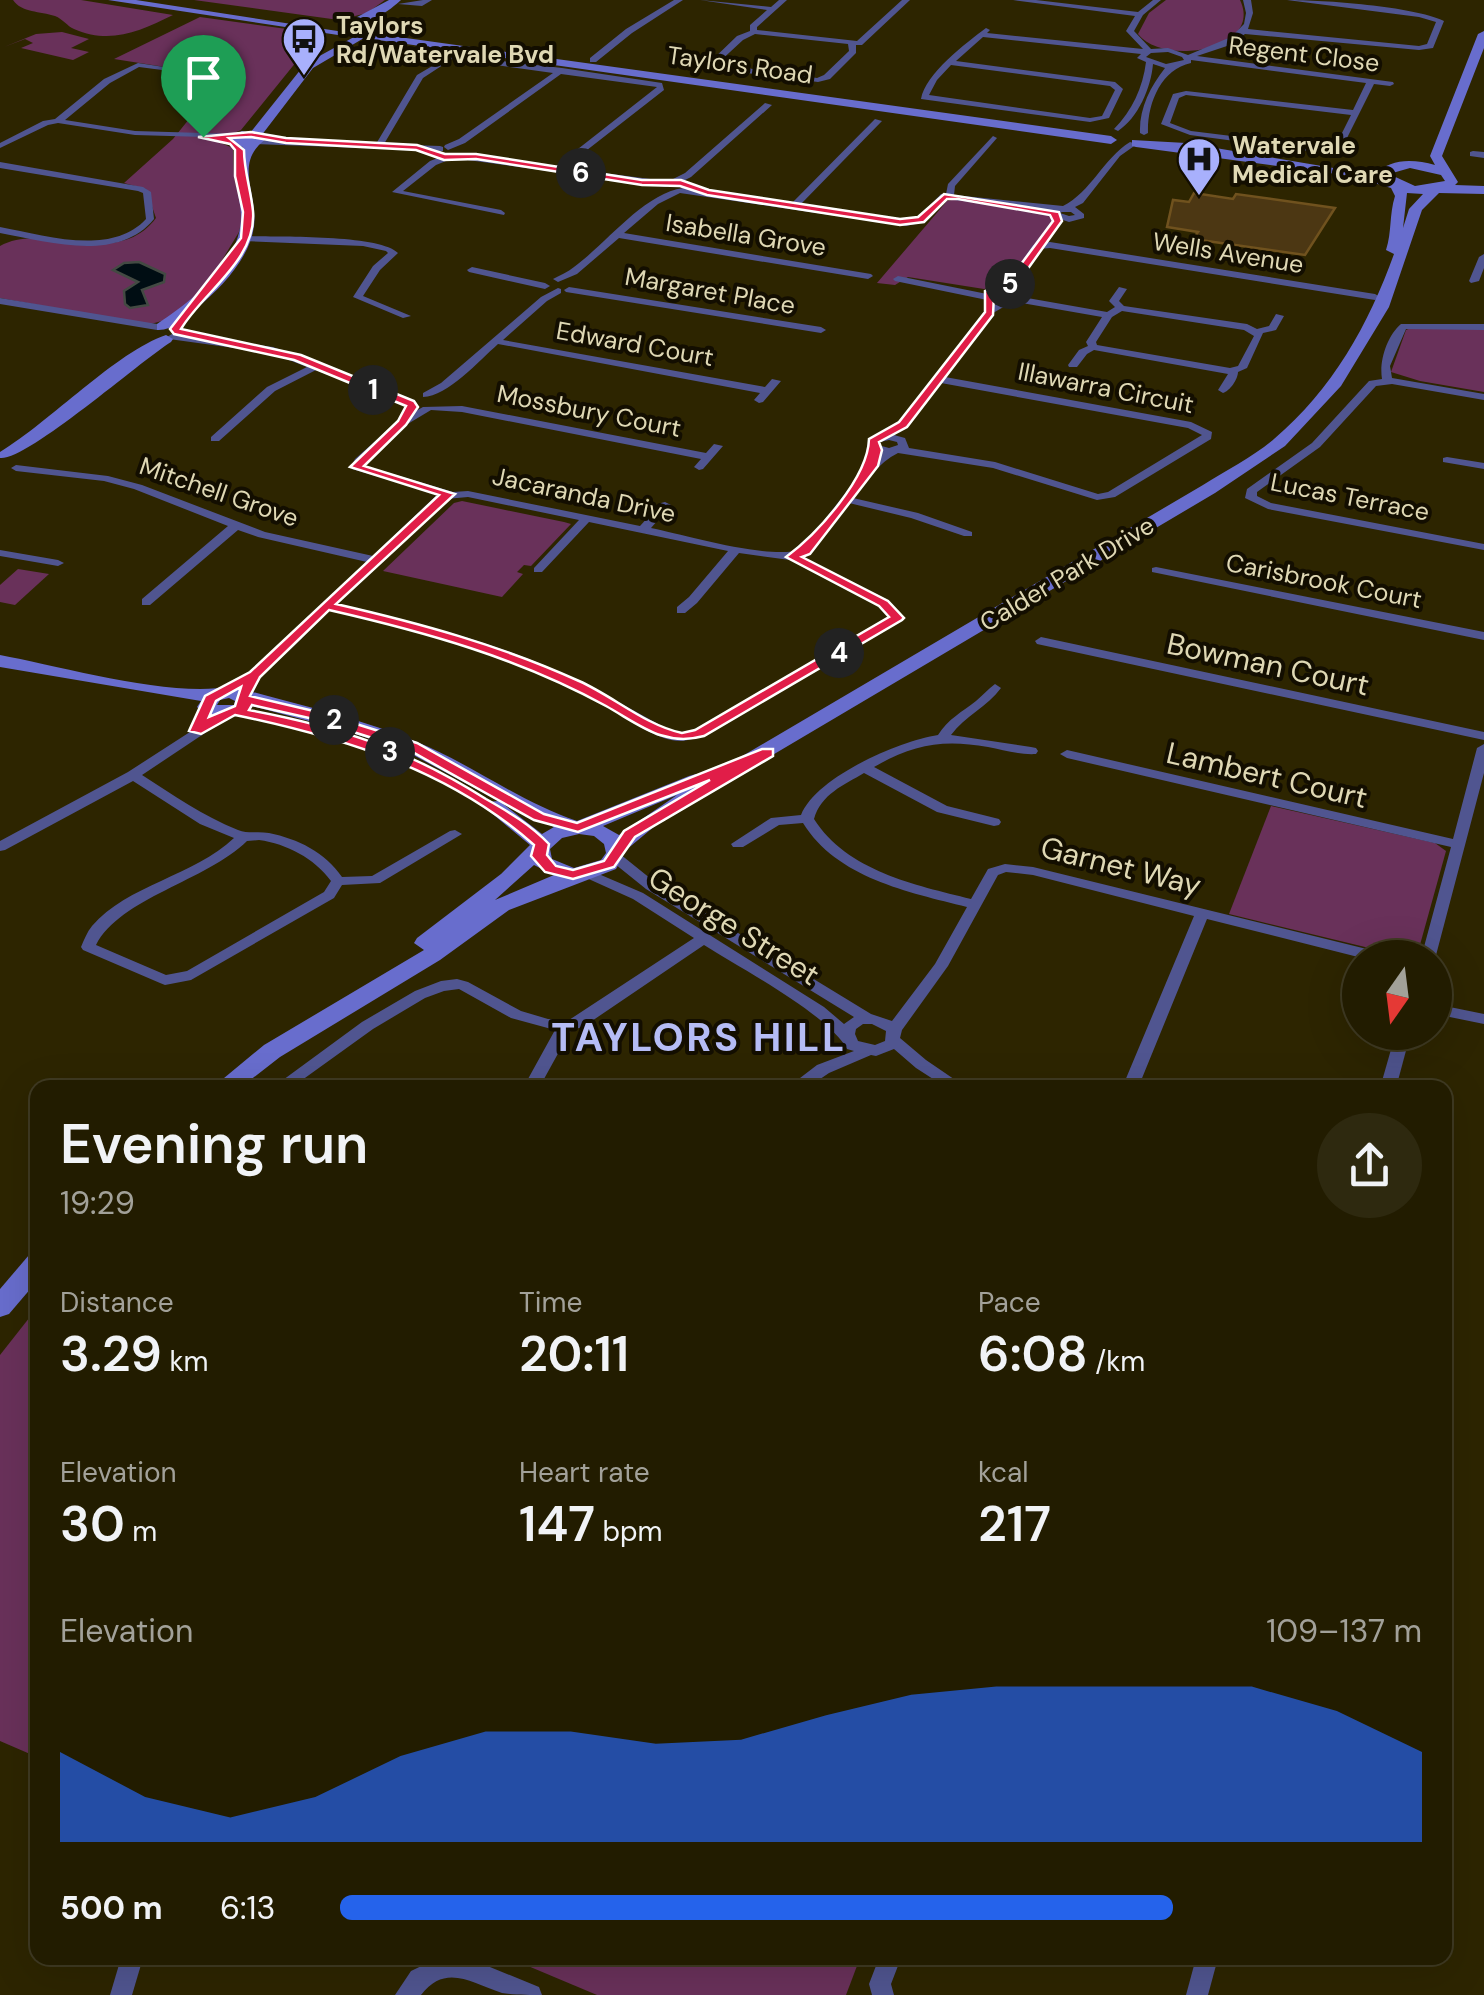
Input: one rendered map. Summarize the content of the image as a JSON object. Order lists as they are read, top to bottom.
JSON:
{
  "streets": {
    "street": [
      "Regent Close",
      "Taylors Road",
      "Isabella Grove",
      "Wells Avenue",
      "Margaret Place",
      "Edward Court",
      "Illawarra Circuit",
      "Mossbury Court",
      "Mitchell Grove",
      "Jacaranda Drive",
      "Lucas Terrace",
      "Calder Park Drive",
      "Carisbrook Court",
      "Bowman Court",
      "Lambert Court",
      "Garnet Way",
      "George Street"
    ]
  },
  "crossings": [
    ["Wells Avenue", "Calder Park Drive"],
    ["Mitchell Grove", "Jacaranda Drive"],
    ["Calder Park Drive", "George Street"],
    ["Garnet Way", "George Street"]
  ],
  "districts": ["TAYLORS HILL"],
  "places": {
    "bus stop": ["Taylors Rd/Watervale Bvd"],
    "hospital": ["Watervale Medical Care"]
  },
  "north": "bottom",
  "page": {
    "pins": [
      "6",
      "5",
      "1",
      "4",
      "2",
      "3"
    ],
    "heading": ["Evening run", "19:29"],
    "stats": [
      ["Distance", "3.29 km"],
      ["Time", "20:11"],
      ["Pace", "6:08 /km"],
      ["Elevation", "30 m"],
      ["Heart rate", "147 bpm"],
      ["kcal", "217"]
    ],
    "chart": ["Elevation", "109–137 m"],
    "list": [
      {
        "name": "500 m",
        "note": "6:13"
      }
    ]
  }
}
